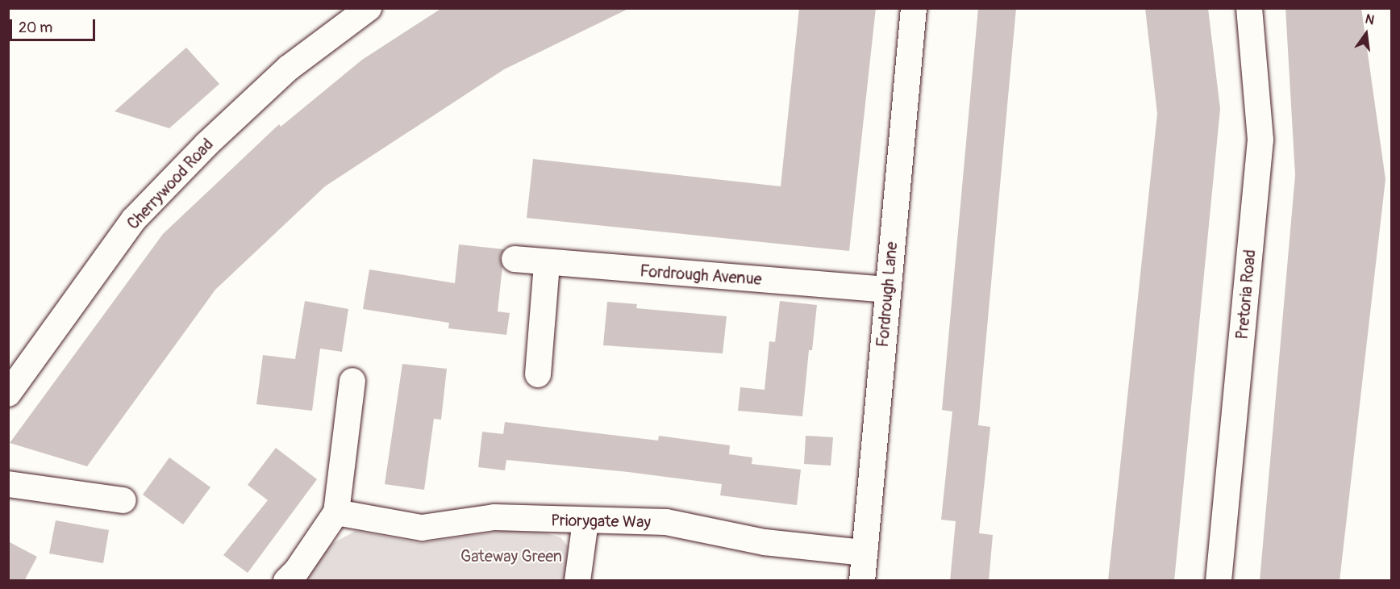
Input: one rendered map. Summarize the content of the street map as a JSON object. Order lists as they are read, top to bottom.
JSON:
{
  "streets": {
    "street": [
      "Cherrywood Road",
      "Fordrough Avenue",
      "Fordrough Lane",
      "Pretoria Road",
      "Priorygate Way"
    ]
  },
  "crossings": [
    ["Fordrough Avenue", "Fordrough Lane"],
    ["Fordrough Lane", "Priorygate Way"]
  ],
  "parks": ["Gateway Green"],
  "scale_bar": "20 m",
  "north": "top"
}
